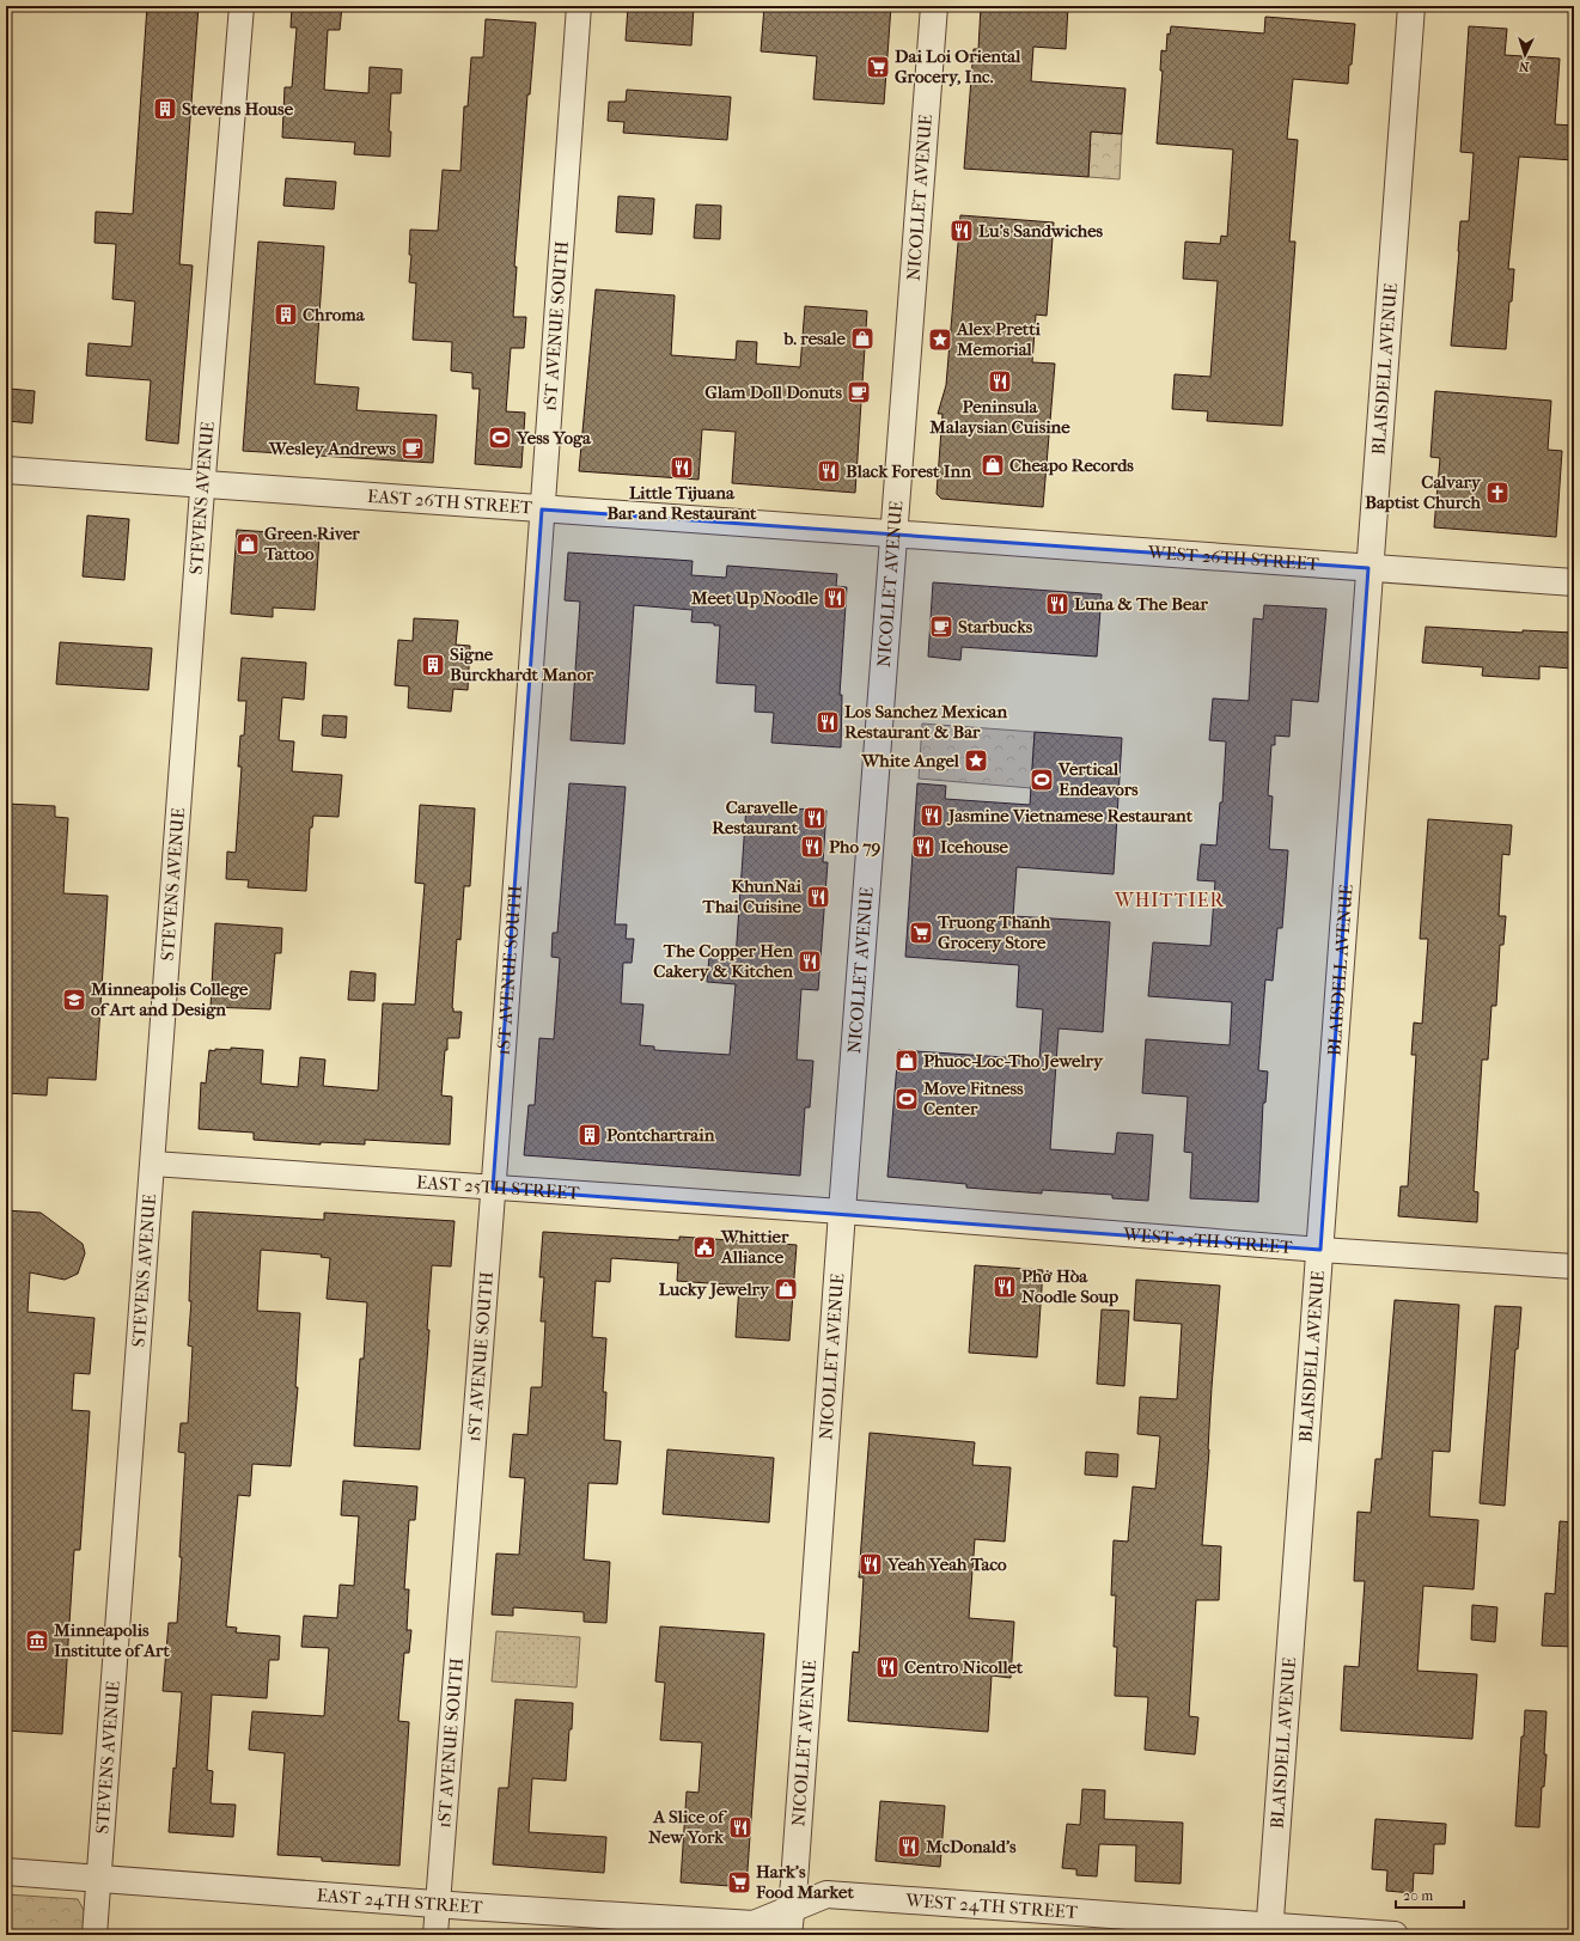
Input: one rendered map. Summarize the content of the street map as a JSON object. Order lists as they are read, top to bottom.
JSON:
{
  "streets": {
    "street": [
      "NICOLLET AVENUE",
      "1ST AVENUE SOUTH",
      "BLAISDELL AVENUE",
      "STEVENS AVENUE",
      "EAST 26TH STREET",
      "WEST 26TH STREET",
      "EAST 25TH STREET",
      "WEST 25TH STREET",
      "EAST 24TH STREET",
      "WEST 24TH STREET"
    ]
  },
  "crossings": [
    ["NICOLLET AVENUE", "EAST 26TH STREET"],
    ["NICOLLET AVENUE", "WEST 26TH STREET"],
    ["NICOLLET AVENUE", "EAST 25TH STREET"],
    ["NICOLLET AVENUE", "WEST 25TH STREET"],
    ["NICOLLET AVENUE", "EAST 24TH STREET"],
    ["NICOLLET AVENUE", "WEST 24TH STREET"],
    ["1ST AVENUE SOUTH", "EAST 26TH STREET"],
    ["1ST AVENUE SOUTH", "EAST 25TH STREET"],
    ["1ST AVENUE SOUTH", "EAST 24TH STREET"],
    ["BLAISDELL AVENUE", "WEST 26TH STREET"],
    ["BLAISDELL AVENUE", "WEST 25TH STREET"],
    ["BLAISDELL AVENUE", "WEST 24TH STREET"],
    ["STEVENS AVENUE", "EAST 26TH STREET"],
    ["STEVENS AVENUE", "EAST 25TH STREET"],
    ["STEVENS AVENUE", "EAST 24TH STREET"],
    ["EAST 26TH STREET", "WEST 26TH STREET"],
    ["EAST 25TH STREET", "WEST 25TH STREET"],
    ["EAST 24TH STREET", "WEST 24TH STREET"]
  ],
  "districts": ["WHITTIER"],
  "places": {
    "supermarket": ["Dai Loi Oriental Grocery, Inc.", "Truong Thanh Grocery Store", "Hark's Food Market"],
    "building": [
      "Stevens House",
      "Chroma",
      "Signe Burckhardt Manor",
      "Pontchartrain"
    ],
    "restaurant": [
      "Lu's Sandwiches",
      "Peninsula Malaysian Cuisine",
      "Little Tijuana Bar and Restaurant",
      "Black Forest Inn",
      "Meet Up Noodle",
      "Luna & The Bear",
      "Los Sanchez Mexican Restaurant & Bar",
      "Jasmine Vietnamese Restaurant",
      "Caravelle Restaurant",
      "Pho 79",
      "Icehouse",
      "KhunNai Thai Cuisine",
      "The Copper Hen Cakery & Kitchen",
      "Phở Hòa Noodle Soup",
      "Yeah Yeah Taco",
      "Centro Nicollet",
      "A Slice of New York",
      "McDonald's"
    ],
    "shop": [
      "b. resale",
      "Cheapo Records",
      "Green River Tattoo",
      "Phuoc-Loc-Tho Jewelry",
      "Lucky Jewelry"
    ],
    "place": ["Alex Pretti Memorial", "White Angel"],
    "cafe": ["Glam Doll Donuts", "Wesley Andrews", "Starbucks"],
    "sports": ["Yess Yoga", "Vertical Endeavors", "Move Fitness Center"],
    "church": ["Calvary Baptist Church"],
    "school or university": ["Minneapolis College of Art and Design"],
    "public building": ["Whittier Alliance"],
    "museum": ["Minneapolis Institute of Art"]
  },
  "scale_bar": "20 m",
  "north": "bottom"
}
